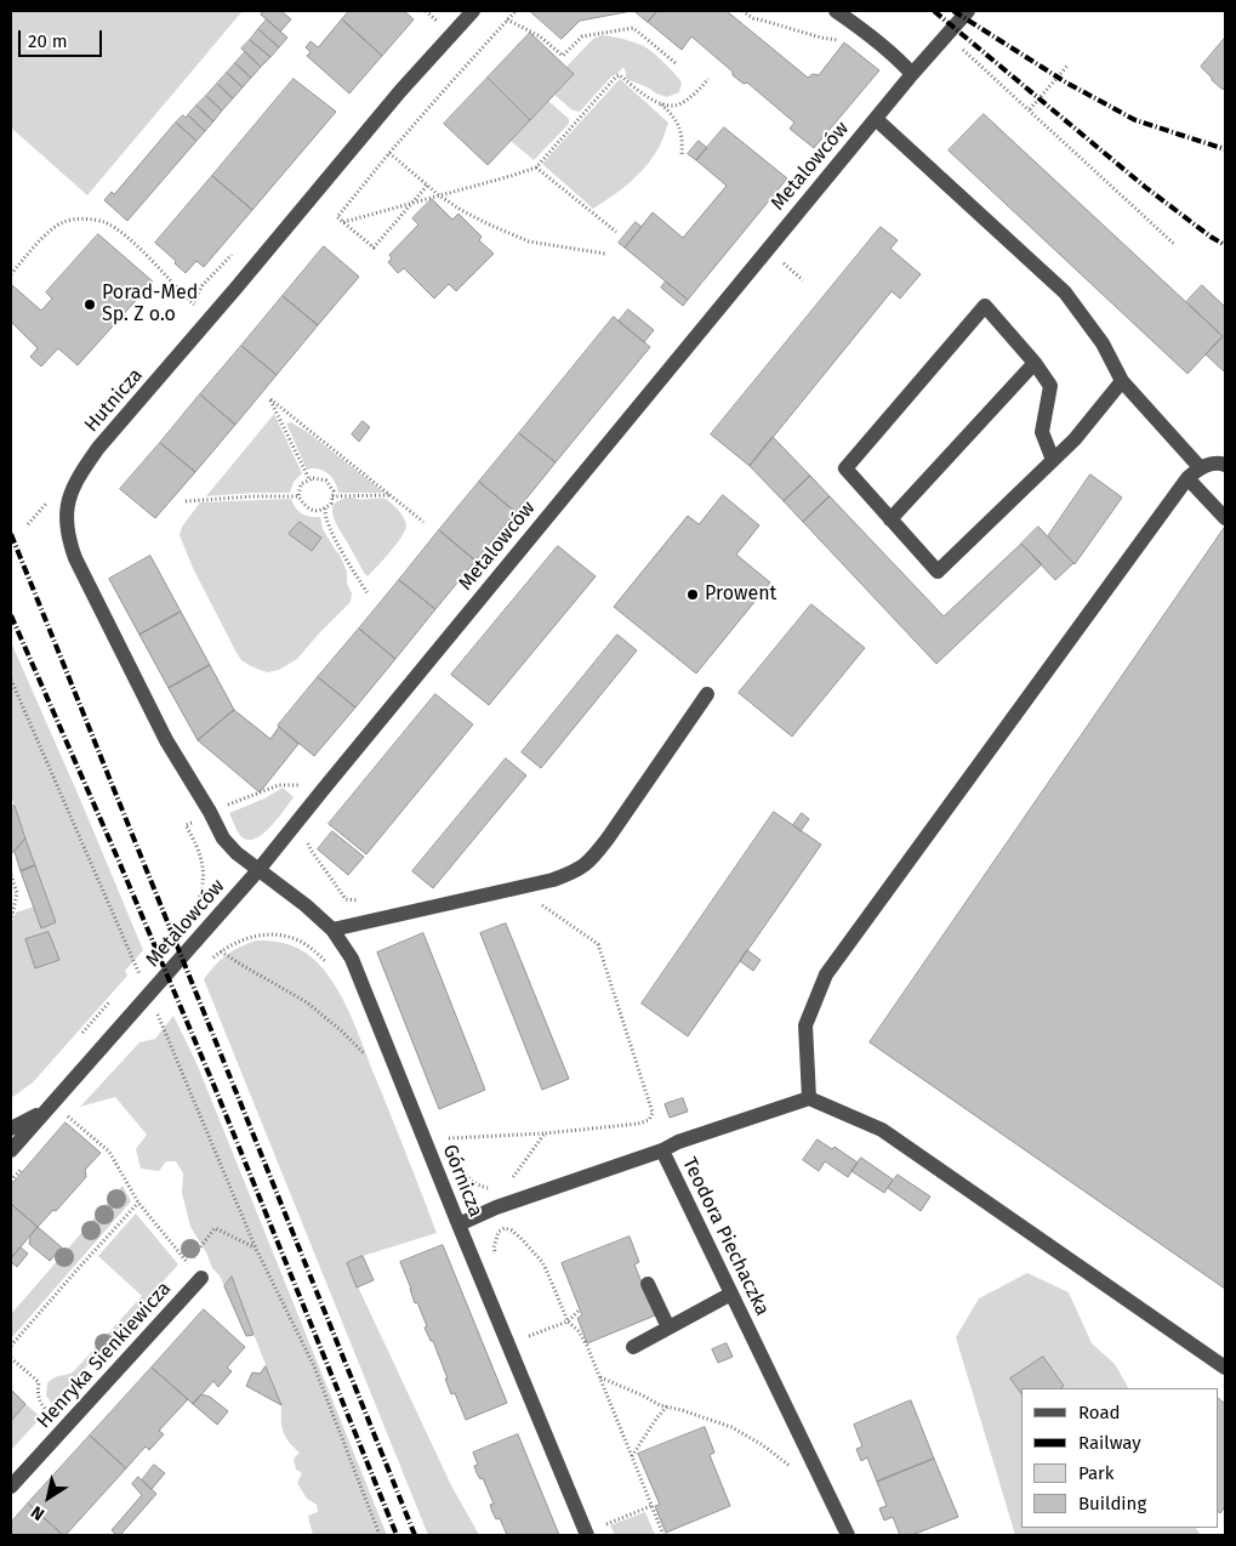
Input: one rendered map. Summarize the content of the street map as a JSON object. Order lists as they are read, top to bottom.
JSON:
{
  "streets": {
    "street": [
      "Metalowców",
      "Hutnicza",
      "Górnicza",
      "Teodora Piechaczka",
      "Henryka Sienkiewicza"
    ]
  },
  "crossings": [
    ["Metalowców", "Hutnicza"],
    ["Metalowców", "Górnicza"],
    ["Hutnicza", "Górnicza"],
    ["Górnicza", "Teodora Piechaczka"]
  ],
  "places": ["Porad-Med Sp. Z o.o", "Prowent"],
  "legend": [
    "Road",
    "Railway",
    "Park",
    "Building"
  ],
  "scale_bar": "20 m",
  "north": "bottom left"
}
